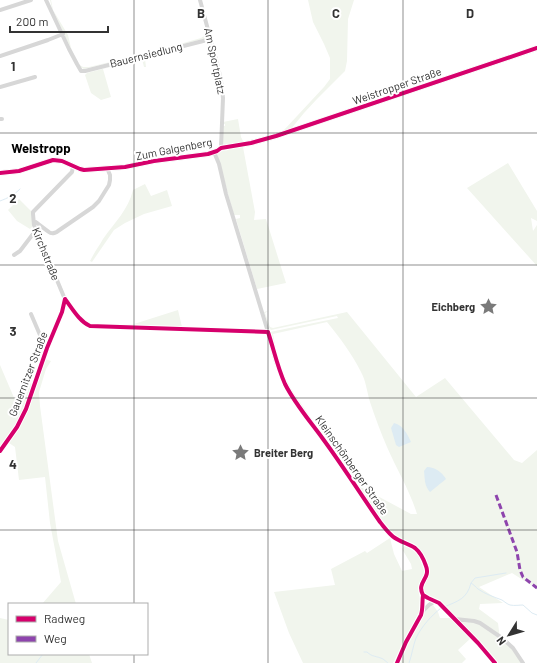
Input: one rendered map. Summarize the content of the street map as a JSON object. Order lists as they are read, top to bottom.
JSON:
{
  "streets": {
    "street": [
      "Bauernsiedlung",
      "Am Sportplatz",
      "Weistropper Straße",
      "Zum Galgenberg",
      "Kirchstraße",
      "Gauernitzer Straße",
      "Kleinschönberger Straße"
    ]
  },
  "crossings": [
    ["Bauernsiedlung", "Am Sportplatz"],
    ["Am Sportplatz", "Zum Galgenberg"],
    ["Weistropper Straße", "Zum Galgenberg"],
    ["Zum Galgenberg", "Kirchstraße"],
    ["Zum Galgenberg", "Kleinschönberger Straße"],
    ["Kirchstraße", "Gauernitzer Straße"]
  ],
  "districts": ["Weistropp"],
  "places": {
    "place": ["Eichberg", "Breiter Berg"]
  },
  "legend": ["Radweg", "Weg"],
  "scale_bar": "200 m",
  "north": "bottom left",
  "grid": {
    "columns": ["B", "C", "D"],
    "rows": [
      "1",
      "2",
      "3",
      "4"
    ]
  }
}
